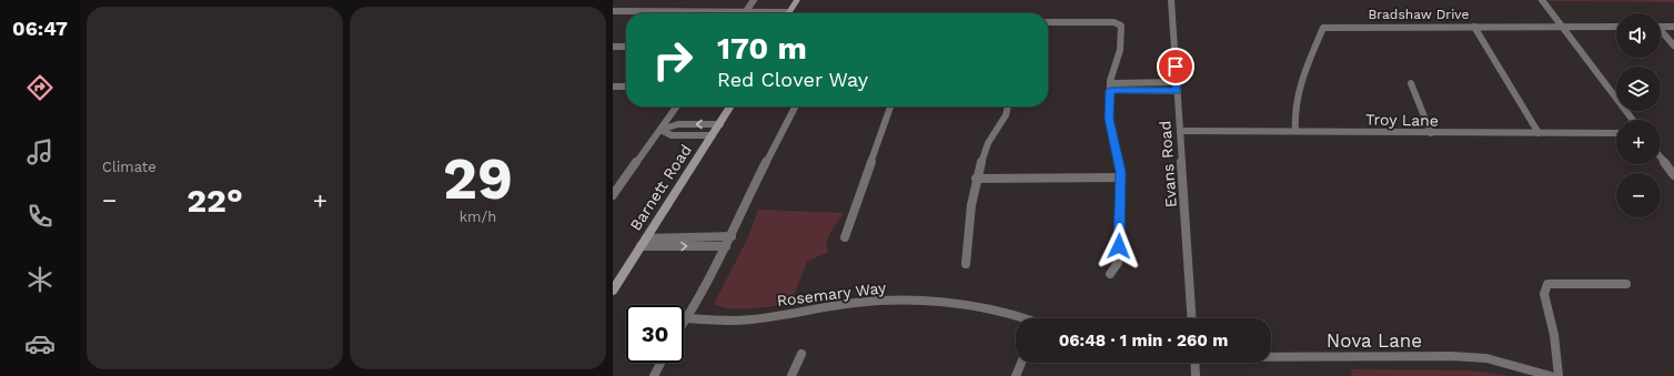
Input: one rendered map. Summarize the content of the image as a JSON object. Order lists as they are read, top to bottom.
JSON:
{
  "streets": {
    "street": [
      "Bradshaw Drive",
      "Troy Lane",
      "Evans Road",
      "Barnett Road",
      "Rosemary Way",
      "Nova Lane"
    ]
  },
  "crossings": [
    ["Bradshaw Drive", "Troy Lane"],
    ["Troy Lane", "Evans Road"]
  ],
  "page": {
    "tabs": "06:47",
    "tile": [
      "Climate",
      ["29", "km/h"]
    ],
    "map_buttons": ["+", "−"],
    "turn": ["170 m", "Red Clover Way"],
    "heat": ["−", "22°", "+"],
    "limit": "30",
    "trip": "06:48 · 1 min · 260 m"
  }
}
